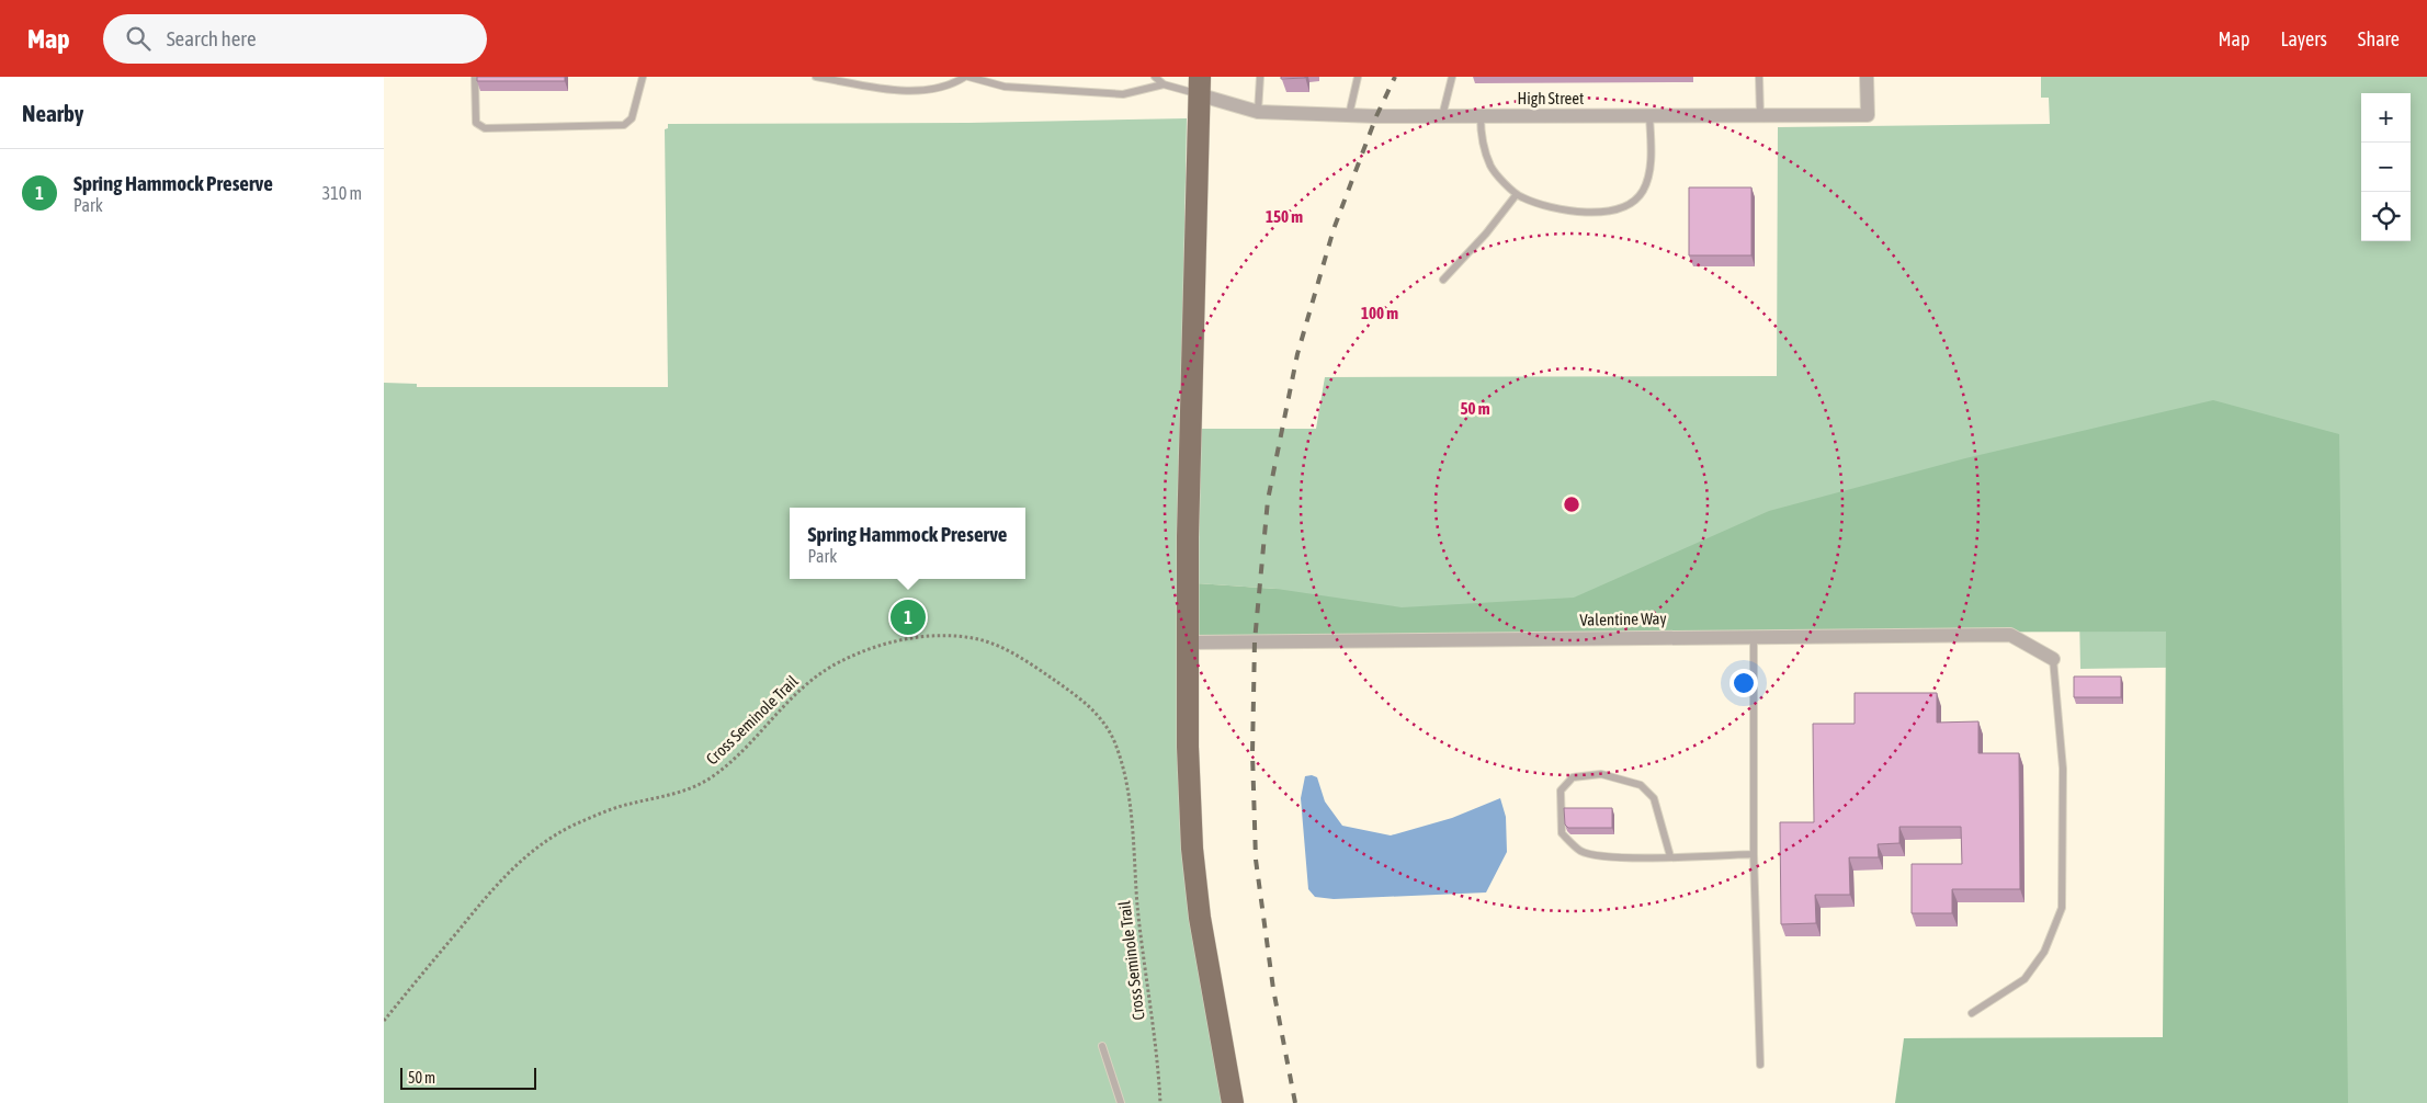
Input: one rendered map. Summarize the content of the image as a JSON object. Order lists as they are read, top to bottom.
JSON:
{
  "streets": {
    "street": ["High Street", "Valentine Way"],
    "path": ["Cross Seminole Trail"]
  },
  "scale_bar": "50 m",
  "page": {
    "header": "Map",
    "search": "Search here",
    "nav": ["Map", "Layers", "Share"],
    "heading": "Nearby",
    "map_buttons": ["+", "−"],
    "list": [
      {
        "mark": "1",
        "name": "Spring Hammock Preserve",
        "note": "Park",
        "value": "310 m"
      }
    ],
    "popup": ["Spring Hammock Preserve", "Park"],
    "pins": "1",
    "scale": "50 m"
  },
  "rings": ["150 m", "100 m", "50 m"]
}
